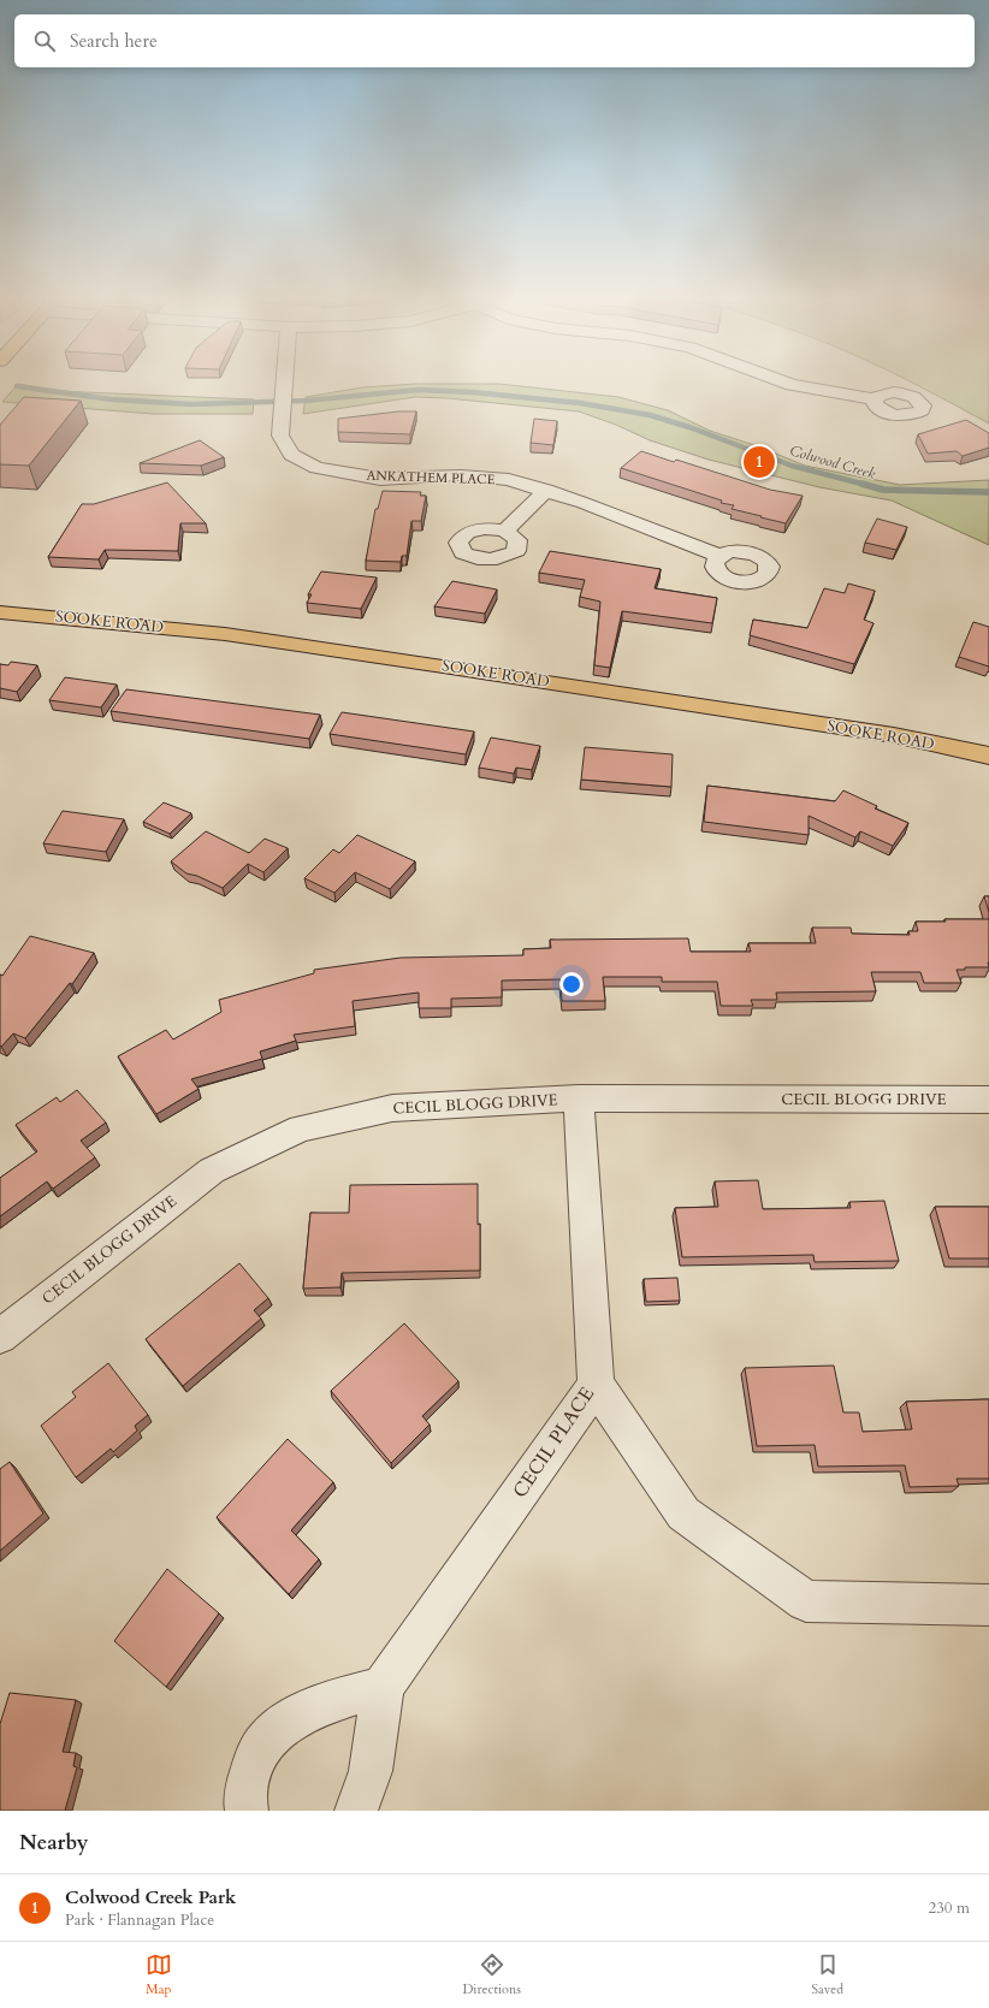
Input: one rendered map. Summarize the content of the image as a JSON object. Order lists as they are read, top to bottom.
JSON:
{
  "streets": {
    "main road": ["SOOKE ROAD"],
    "street": ["ANKATHEM PLACE", "CECIL BLOGG DRIVE", "CECIL PLACE"]
  },
  "crossings": [
    ["CECIL BLOGG DRIVE", "CECIL PLACE"]
  ],
  "water": ["Colwood Creek"],
  "page": {
    "search": "Search here",
    "pins": "1",
    "heading": "Nearby",
    "list": [
      {
        "mark": "1",
        "name": "Colwood Creek Park",
        "note": "Park · Flannagan Place",
        "value": "230 m"
      }
    ],
    "nav": ["Map", "Directions", "Saved"]
  }
}
